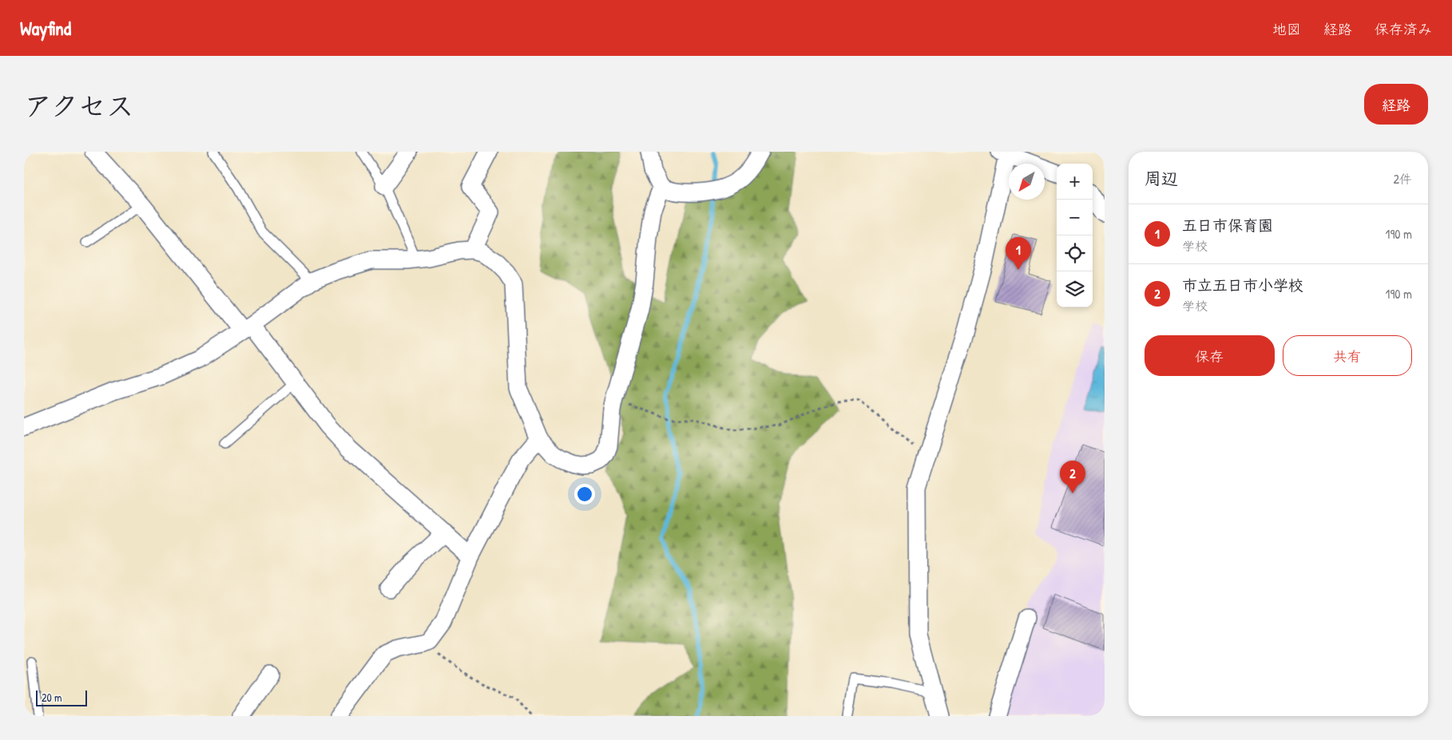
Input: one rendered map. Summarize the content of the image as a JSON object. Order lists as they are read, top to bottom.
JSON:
{
  "scale_bar": "20 m",
  "north": "bottom left",
  "page": {
    "header": "Wayfind",
    "nav": ["地図", "経路", "保存済み"],
    "title": "アクセス",
    "buttons": [
      "経路",
      ["保存", "共有"]
    ],
    "heading": ["周辺", "2件"],
    "map_buttons": ["+", "−"],
    "list": [
      {
        "mark": "1",
        "name": "五日市保育園",
        "note": "学校",
        "value": "190 m"
      },
      {
        "mark": "2",
        "name": "市立五日市小学校",
        "note": "学校",
        "value": "190 m"
      }
    ],
    "pins": ["1", "2"],
    "scale": "20 m"
  }
}
